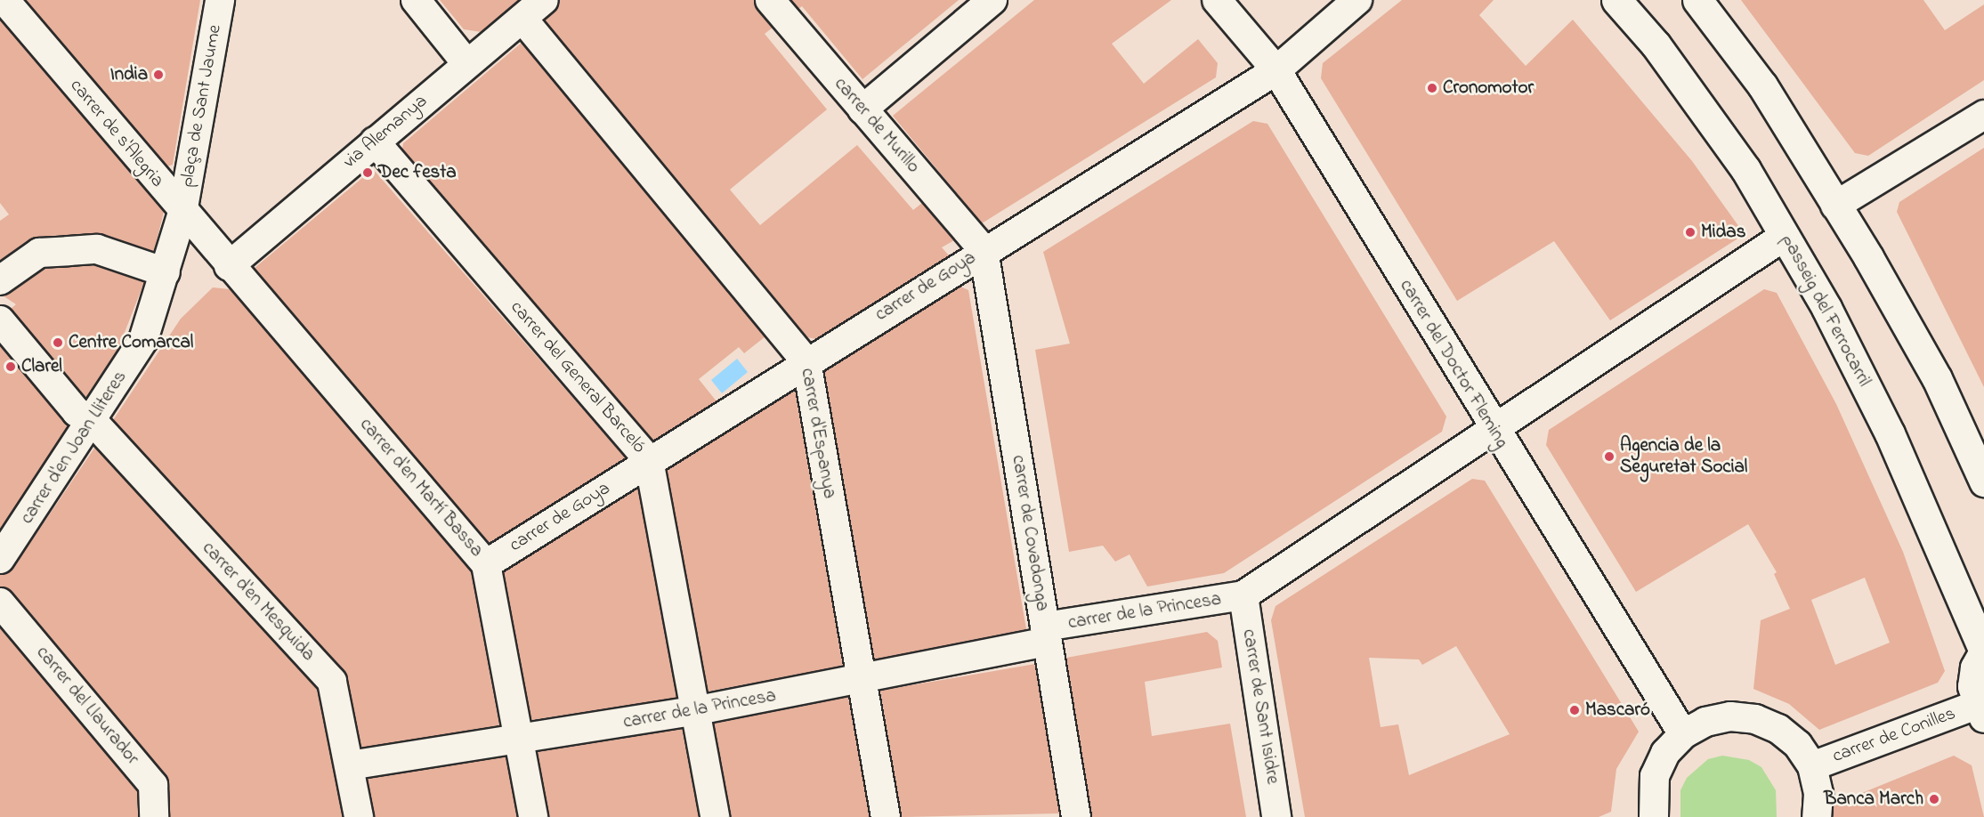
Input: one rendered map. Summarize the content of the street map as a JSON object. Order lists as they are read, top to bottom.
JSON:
{
  "streets": {
    "main road": ["passeig del Ferrocarril"],
    "street": [
      "plaça de Sant Jaume",
      "carrer de Murillo",
      "via Alemanya",
      "carrer de s'Alegria",
      "carrer de Goya",
      "carrer del Doctor Fleming",
      "carrer del General Barceló",
      "carrer d'Espanya",
      "carrer d'en Joan Lliteres",
      "carrer d'en Martí Bassa",
      "carrer de Covadonga",
      "carrer d'en Mesquida",
      "carrer de la Princesa",
      "carrer del Llaurador",
      "carrer de Sant Isidre",
      "carrer de Conilles"
    ]
  },
  "crossings": [
    ["plaça de Sant Jaume", "carrer de s'Alegria"],
    ["plaça de Sant Jaume", "carrer d'en Joan Lliteres"],
    ["carrer de Murillo", "carrer de Goya"],
    ["carrer de Murillo", "carrer de Covadonga"],
    ["via Alemanya", "carrer de s'Alegria"],
    ["via Alemanya", "carrer del General Barceló"],
    ["via Alemanya", "carrer d'Espanya"],
    ["via Alemanya", "carrer d'en Martí Bassa"],
    ["carrer de s'Alegria", "carrer d'en Joan Lliteres"],
    ["carrer de s'Alegria", "carrer d'en Martí Bassa"],
    ["carrer de Goya", "carrer del Doctor Fleming"],
    ["carrer de Goya", "carrer del General Barceló"],
    ["carrer de Goya", "carrer d'Espanya"],
    ["carrer de Goya", "carrer d'en Martí Bassa"],
    ["carrer de Goya", "carrer de Covadonga"],
    ["carrer del General Barceló", "carrer de la Princesa"],
    ["carrer d'Espanya", "carrer de la Princesa"],
    ["carrer d'en Joan Lliteres", "carrer d'en Mesquida"],
    ["carrer d'en Martí Bassa", "carrer de la Princesa"],
    ["carrer de Covadonga", "carrer de la Princesa"],
    ["carrer d'en Mesquida", "carrer de la Princesa"],
    ["carrer de la Princesa", "carrer de Sant Isidre"]
  ],
  "places": [
    "India",
    "Cronomotor",
    "Dec festa",
    "Midas",
    "Centre Comarcal",
    "Clarel",
    "Agencia de la Seguretat Social",
    "Mascaró",
    "Banca March"
  ]
}
